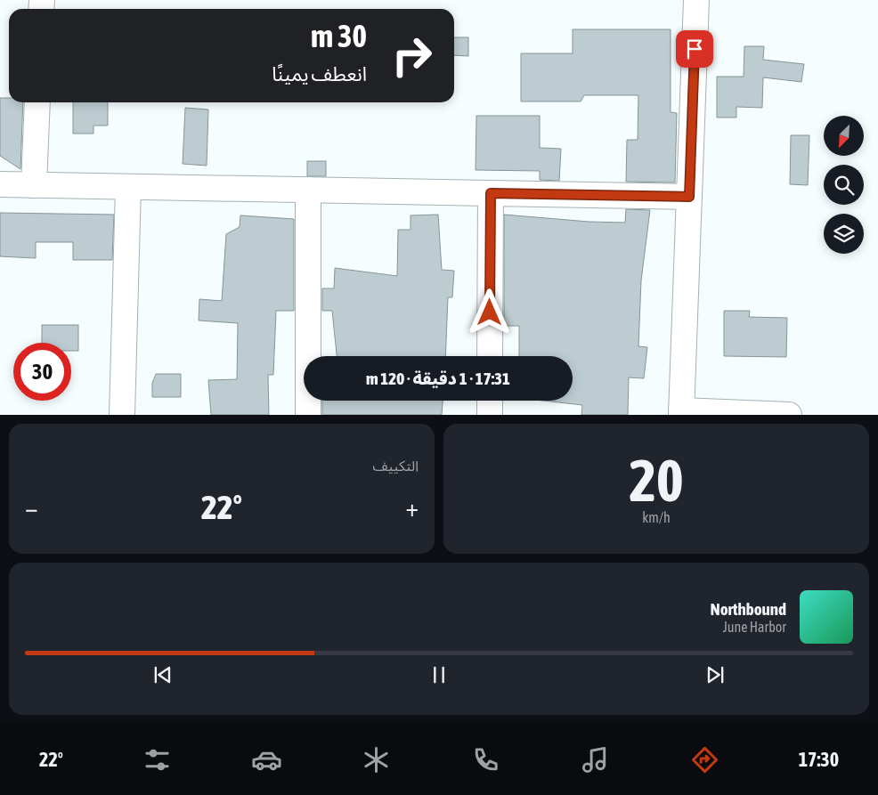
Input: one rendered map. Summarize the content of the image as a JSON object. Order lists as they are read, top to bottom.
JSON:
{
  "north": "bottom left",
  "page": {
    "turn": ["30 m", "انعطف يمينًا"],
    "limit": "30",
    "trip": "17:31 · 1 دقيقة · 120 m",
    "tile": [
      ["20", "km/h"],
      "التكييف"
    ],
    "heat": ["−", "22°", "+"],
    "song": ["Northbound", "June Harbor"],
    "tabs": ["17:30", "22°"]
  }
}
